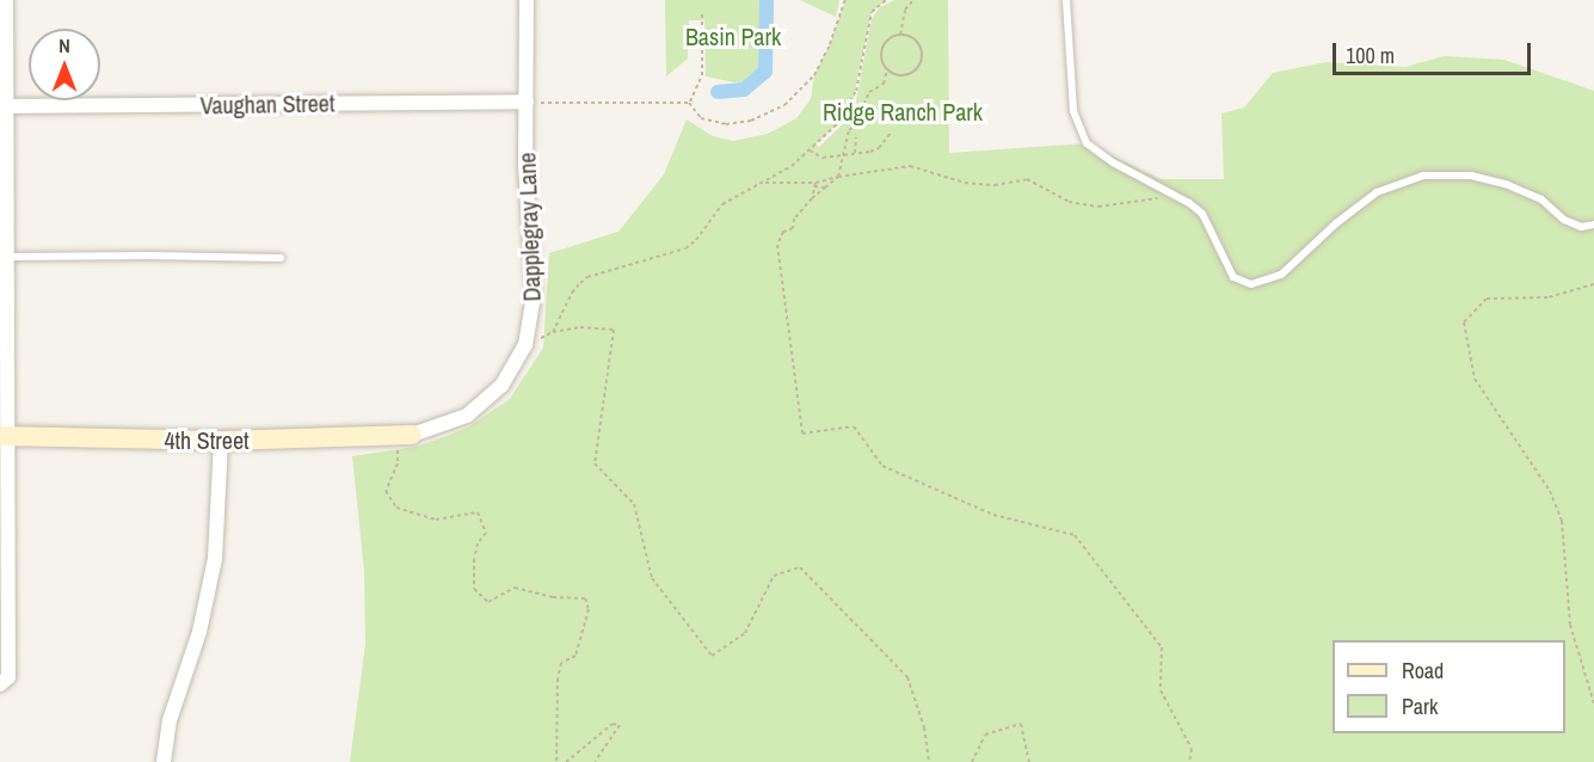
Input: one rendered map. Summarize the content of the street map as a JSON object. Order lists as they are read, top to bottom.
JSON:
{
  "streets": {
    "street": ["Vaughan Street", "Dapplegray Lane", "4th Street"]
  },
  "crossings": [
    ["Vaughan Street", "Dapplegray Lane"],
    ["Dapplegray Lane", "4th Street"]
  ],
  "parks": ["Basin Park", "Ridge Ranch Park"],
  "legend": ["Road", "Park"],
  "scale_bar": "100 m",
  "north": "top"
}
